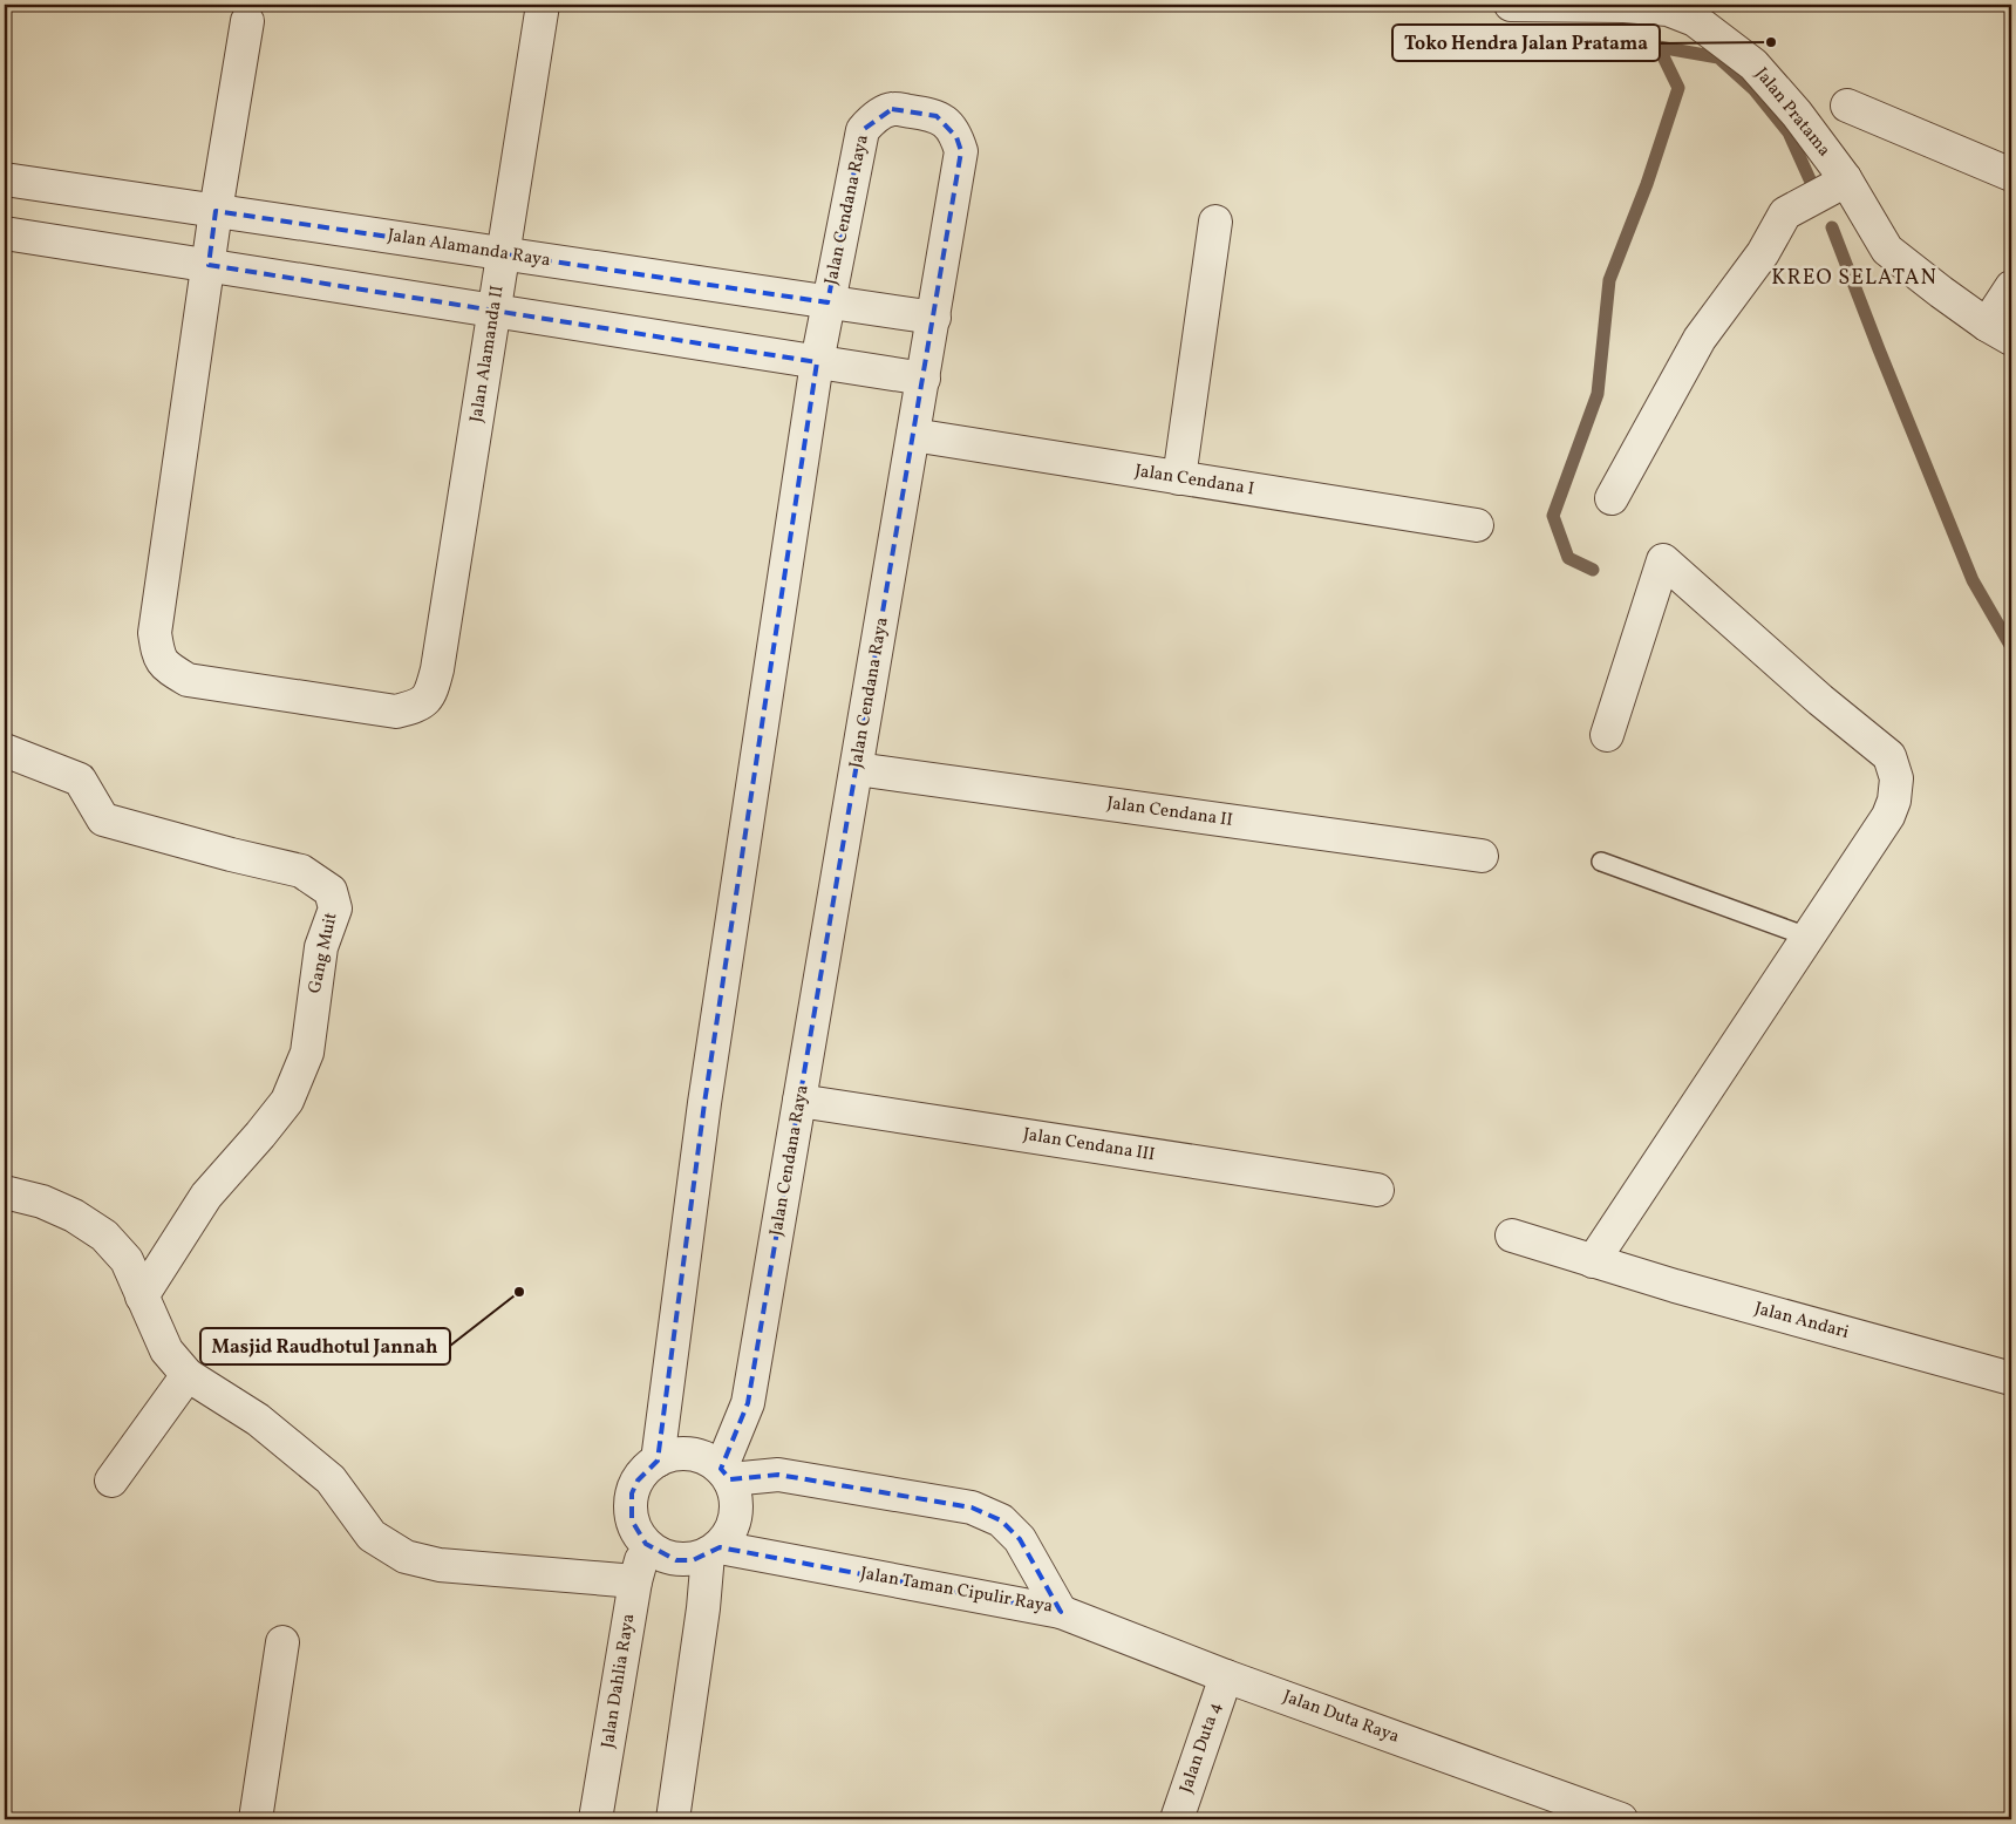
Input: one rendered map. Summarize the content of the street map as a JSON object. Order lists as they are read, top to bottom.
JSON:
{
  "streets": {
    "street": [
      "Jalan Pratama",
      "Jalan Cendana Raya",
      "Jalan Alamanda Raya",
      "Jalan Alamanda II",
      "Jalan Cendana I",
      "Jalan Cendana II",
      "Gang Muit",
      "Jalan Cendana III",
      "Jalan Andari",
      "Jalan Taman Cipulir Raya",
      "Jalan Dahlia Raya",
      "Jalan Duta Raya",
      "Jalan Duta 4"
    ]
  },
  "crossings": [
    ["Jalan Cendana Raya", "Jalan Alamanda Raya"],
    ["Jalan Cendana Raya", "Jalan Cendana I"],
    ["Jalan Cendana Raya", "Jalan Cendana II"],
    ["Jalan Cendana Raya", "Jalan Cendana III"],
    ["Jalan Cendana Raya", "Jalan Taman Cipulir Raya"],
    ["Jalan Cendana Raya", "Jalan Dahlia Raya"],
    ["Jalan Alamanda Raya", "Jalan Alamanda II"],
    ["Jalan Taman Cipulir Raya", "Jalan Dahlia Raya"],
    ["Jalan Taman Cipulir Raya", "Jalan Duta Raya"],
    ["Jalan Duta Raya", "Jalan Duta 4"]
  ],
  "districts": ["KREO SELATAN"],
  "places": ["Toko Hendra Jalan Pratama", "Masjid Raudhotul Jannah"]
}
